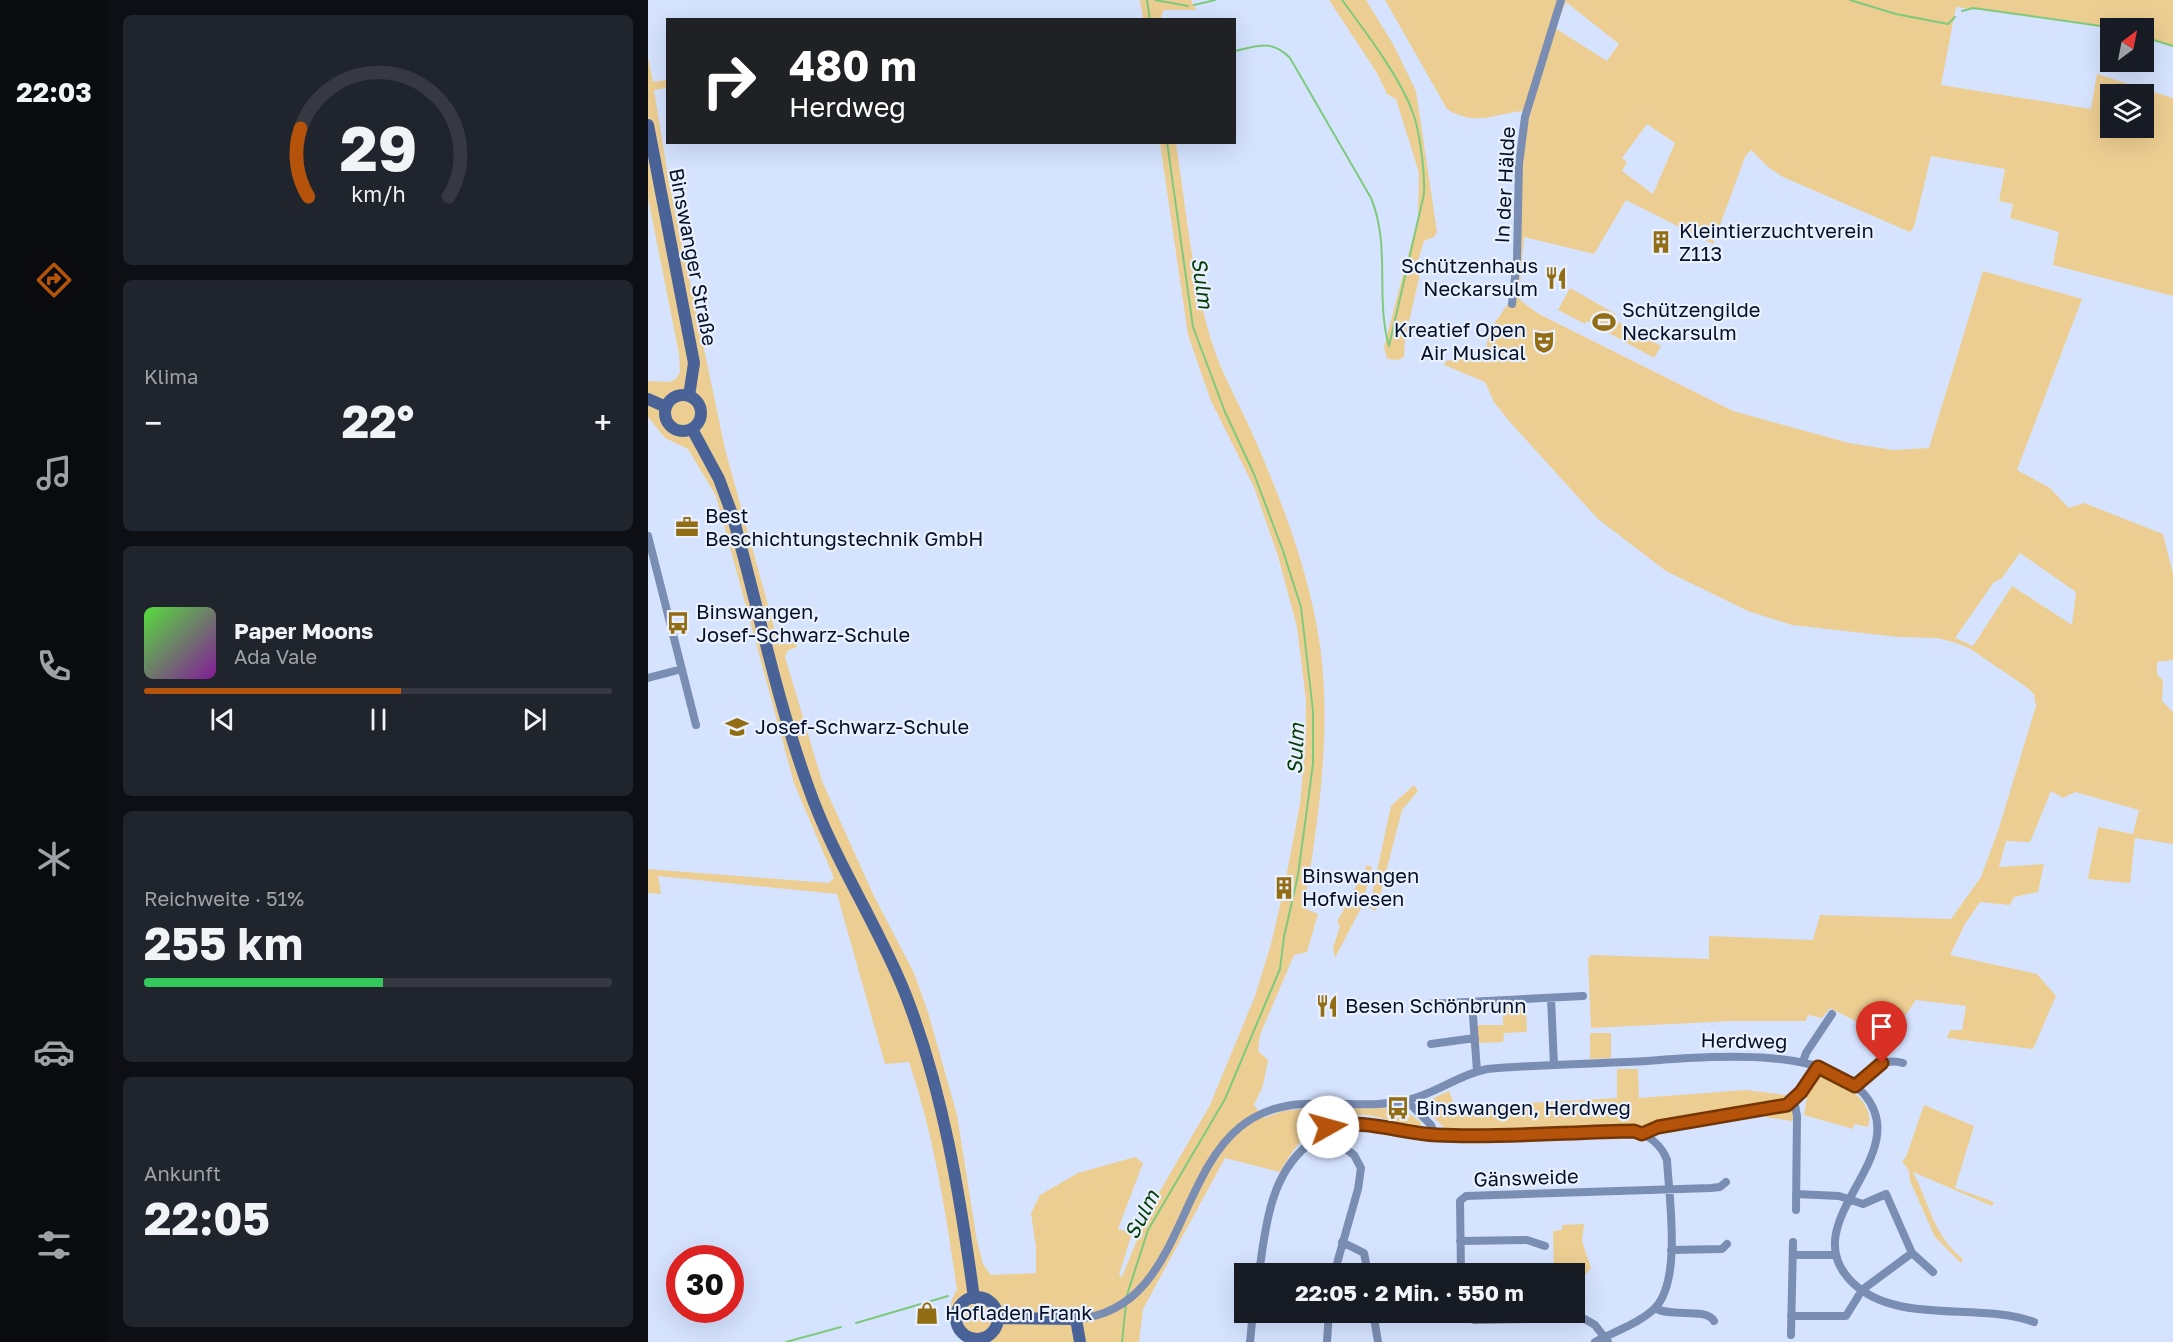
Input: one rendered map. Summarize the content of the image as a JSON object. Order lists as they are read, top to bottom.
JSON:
{
  "streets": {
    "main road": ["Binswanger Straße", "Herdweg"],
    "street": ["In der Hälde", "Gänsweide"]
  },
  "water": ["Sulm"],
  "places": {
    "building": ["Kleintierzuchtverein Z113", "Binswangen Hofwiesen"],
    "restaurant": ["Schützenhaus Neckarsulm", "Besen Schönbrunn"],
    "sports": ["Schützengilde Neckarsulm"],
    "theatre": ["Kreatief Open Air Musical"],
    "office": ["Best Beschichtungstechnik GmbH"],
    "bus stop": ["Binswangen, Josef-Schwarz-Schule", "Binswangen, Herdweg"],
    "school or university": ["Josef-Schwarz-Schule"],
    "shop": ["Hofladen Frank"]
  },
  "north": "top right",
  "page": {
    "tabs": "22:03",
    "turn": ["480 m", "Herdweg"],
    "tile": [
      "Klima",
      ["Reichweite · 51%", "255 km"],
      ["Ankunft", "22:05"]
    ],
    "heat": ["−", "22°", "+"],
    "song": ["Paper Moons", "Ada Vale"],
    "limit": "30",
    "trip": "22:05 · 2 Min. · 550 m",
    "gauge": ["29", "km/h"]
  }
}
